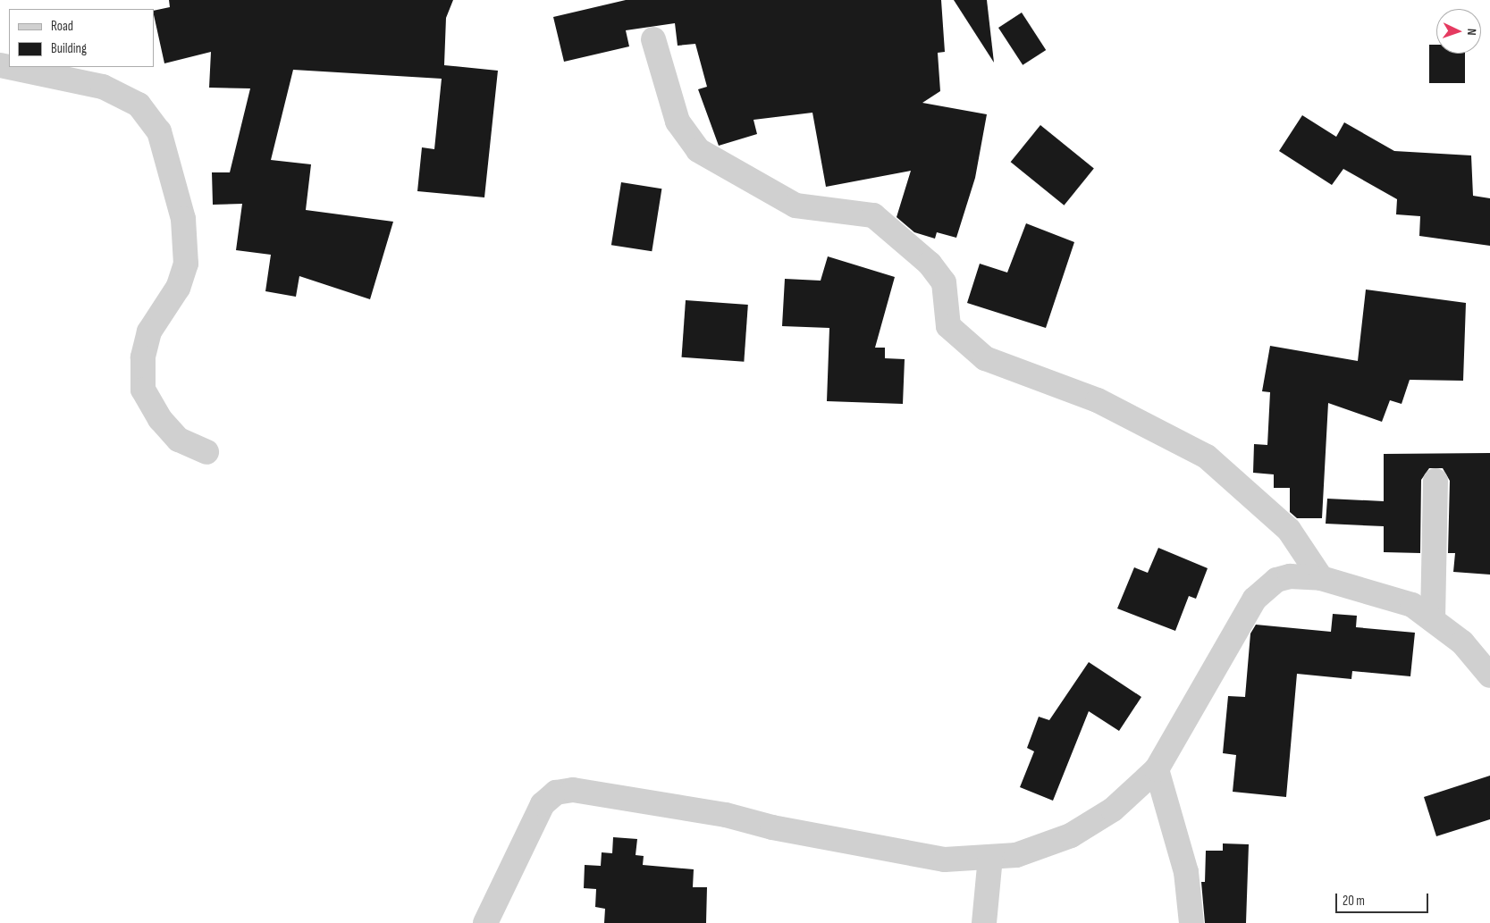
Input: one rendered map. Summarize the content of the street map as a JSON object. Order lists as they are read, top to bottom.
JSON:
{
  "legend": ["Road", "Building"],
  "scale_bar": "20 m",
  "north": "right"
}
